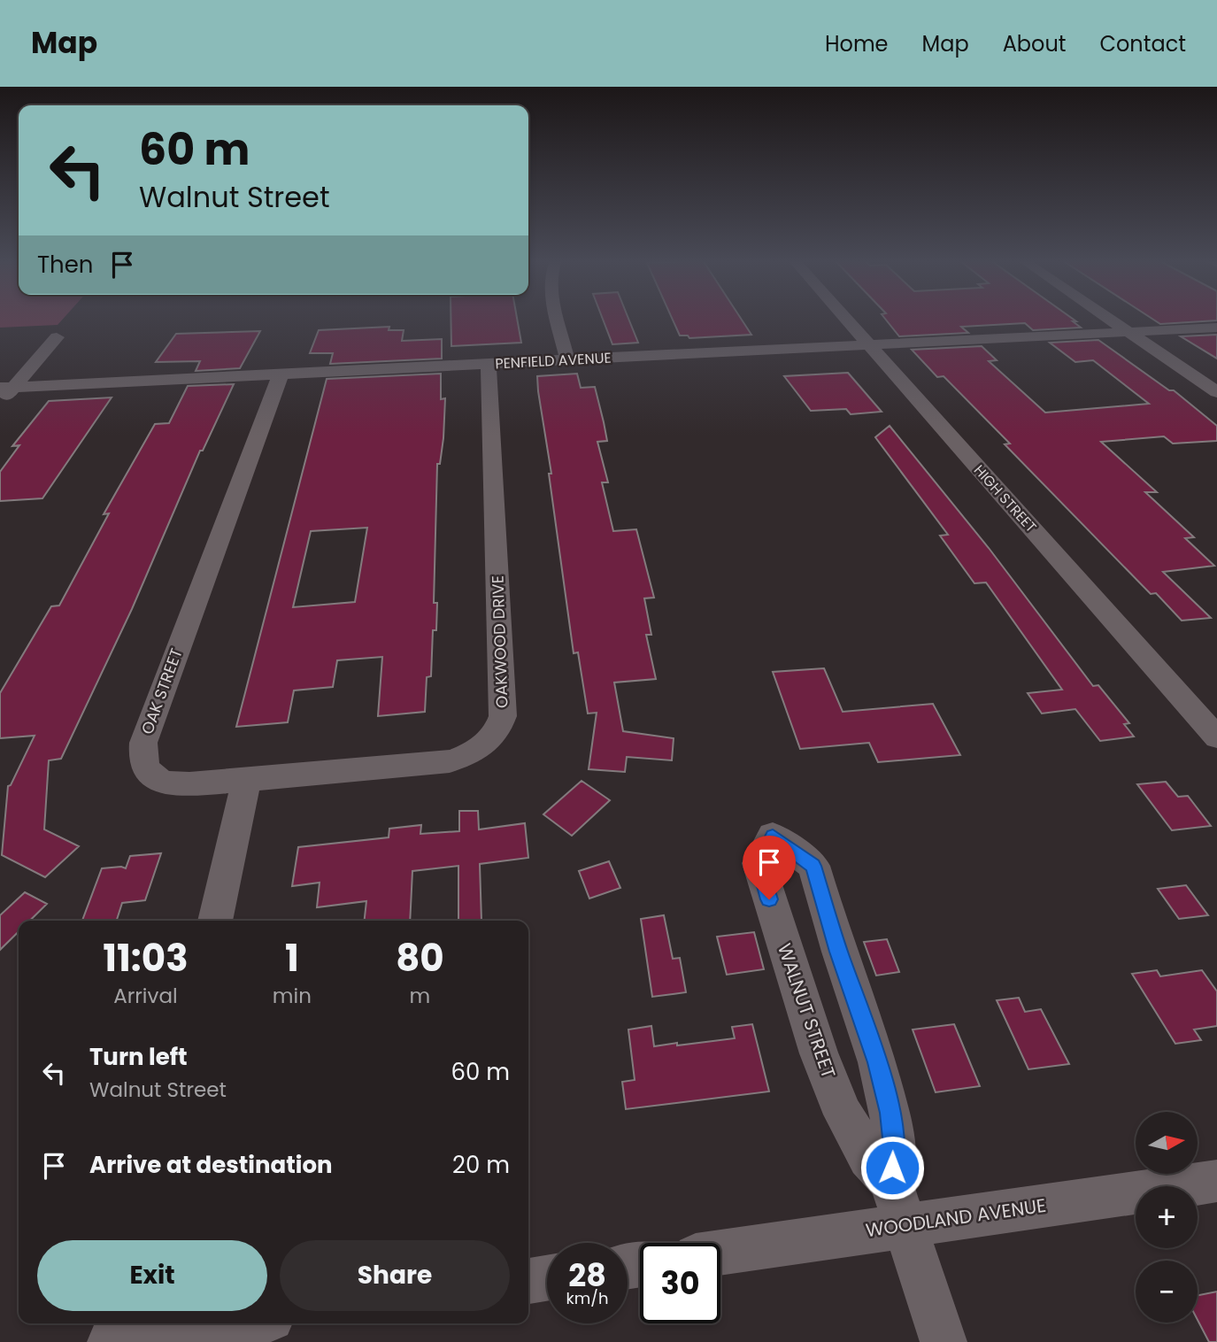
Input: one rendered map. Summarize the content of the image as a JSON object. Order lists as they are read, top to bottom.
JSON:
{
  "streets": {
    "street": [
      "PENFIELD AVENUE",
      "HIGH STREET",
      "OAKWOOD DRIVE",
      "OAK STREET",
      "WALNUT STREET",
      "WOODLAND AVENUE"
    ]
  },
  "crossings": [
    ["PENFIELD AVENUE", "HIGH STREET"],
    ["PENFIELD AVENUE", "OAKWOOD DRIVE"],
    ["PENFIELD AVENUE", "OAK STREET"],
    ["OAKWOOD DRIVE", "OAK STREET"],
    ["WALNUT STREET", "WOODLAND AVENUE"]
  ],
  "north": "right",
  "page": {
    "header": "Map",
    "nav": [
      "Home",
      "Map",
      "About",
      "Contact"
    ],
    "turn": ["60 m", "Walnut Street"],
    "then": "Then",
    "eta": [
      "11:03",
      "Arrival",
      "1",
      "min",
      "80",
      "m"
    ],
    "list": [
      {
        "name": "Turn left",
        "note": "Walnut Street",
        "value": "60 m"
      },
      {
        "name": "Arrive at destination",
        "value": "20 m"
      }
    ],
    "map_buttons": ["+", "−"],
    "buttons": ["Exit", "Share"],
    "speed": "28 km/h",
    "limit": "30"
  }
}
